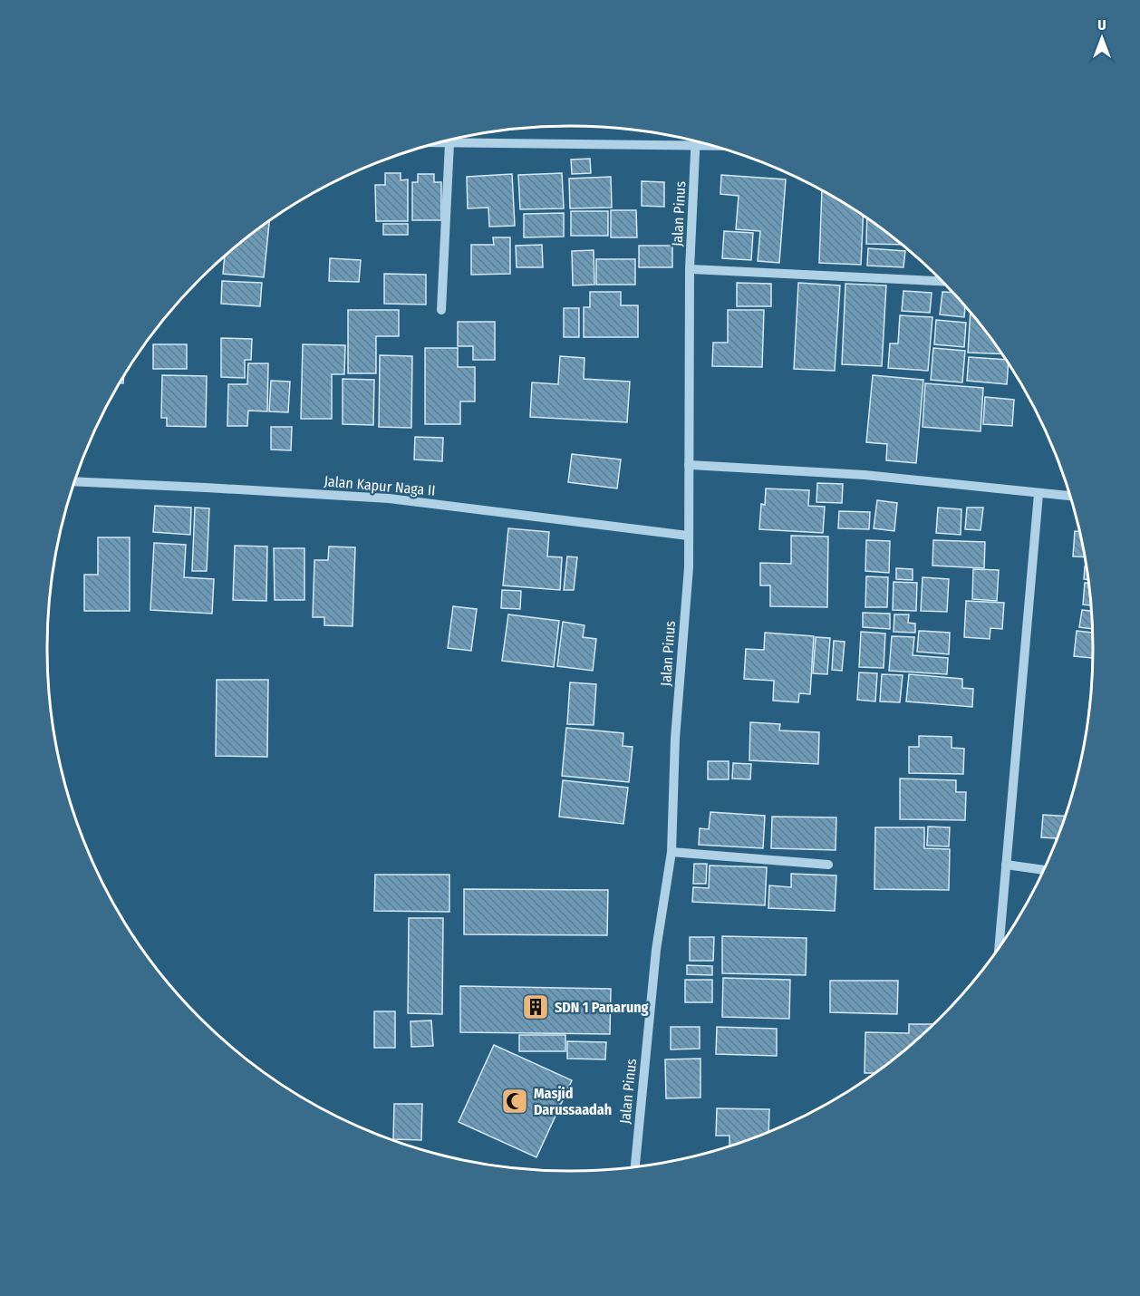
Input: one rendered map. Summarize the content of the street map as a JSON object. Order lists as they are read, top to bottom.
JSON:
{
  "streets": {
    "street": ["Jalan Pinus", "Jalan Kapur Naga II"]
  },
  "crossings": [
    ["Jalan Pinus", "Jalan Kapur Naga II"]
  ],
  "places": {
    "building": ["SDN 1 Panarung"],
    "mosque": ["Masjid Darussaadah"]
  },
  "north": "top"
}
